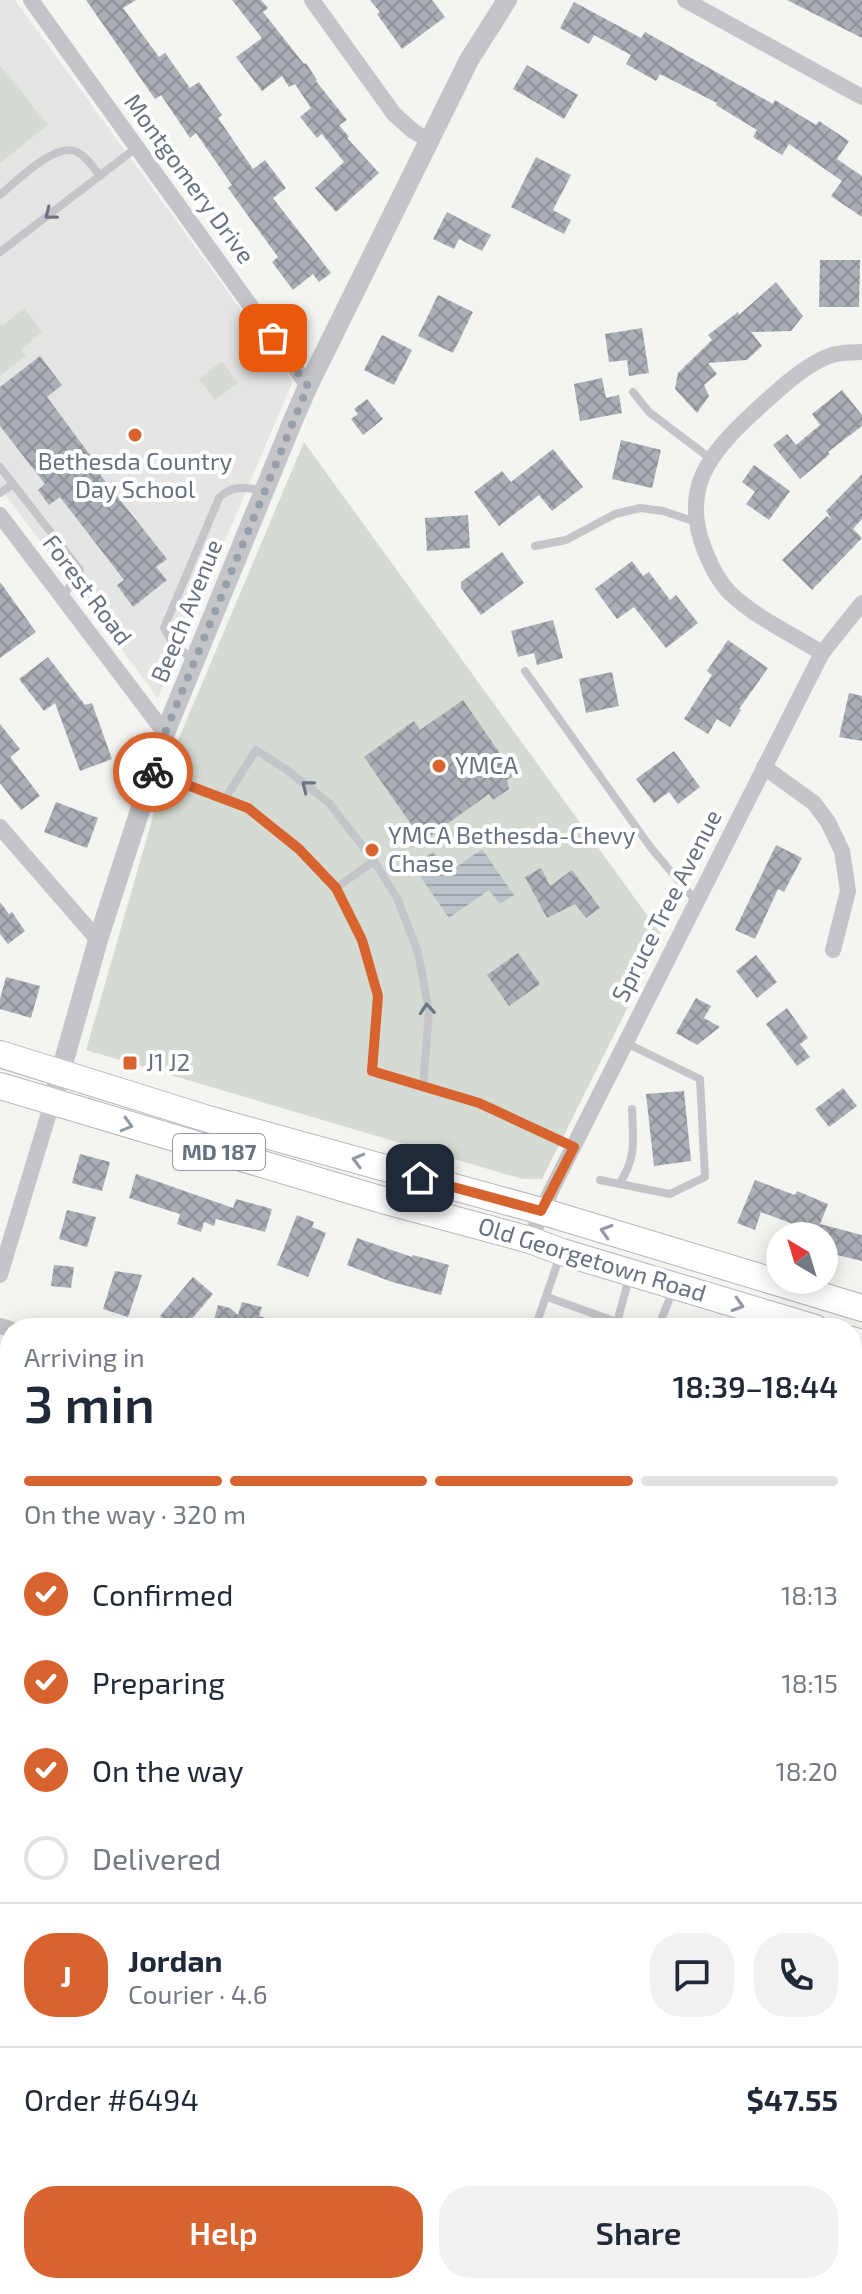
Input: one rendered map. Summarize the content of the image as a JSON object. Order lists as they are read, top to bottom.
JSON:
{
  "streets": {
    "main road": ["MD 187", "Old Georgetown Road"],
    "street": [
      "Montgomery Drive",
      "Forest Road",
      "Beech Avenue",
      "Spruce Tree Avenue"
    ]
  },
  "crossings": [
    ["Montgomery Drive", "Beech Avenue"],
    ["Forest Road", "Beech Avenue"],
    ["Beech Avenue", "Old Georgetown Road"],
    ["Spruce Tree Avenue", "Old Georgetown Road"]
  ],
  "places": {
    "other": ["Bethesda Country Day School", "YMCA", "YMCA Bethesda-Chevy Chase"],
    "transit": ["J1 J2"]
  },
  "north": "top left",
  "page": {
    "heading": ["3 min", "Arriving in", "18:39–18:44"],
    "panel": [
      "Jordan",
      "Courier · 4.6",
      "Order #6494",
      "$47.55"
    ],
    "bar": "On the way · 320 m",
    "list": [
      ["Confirmed", "18:13"],
      ["Preparing", "18:15"],
      ["On the way", "18:20"],
      "Delivered"
    ],
    "round": "J",
    "buttons": ["Help", "Share"]
  }
}
